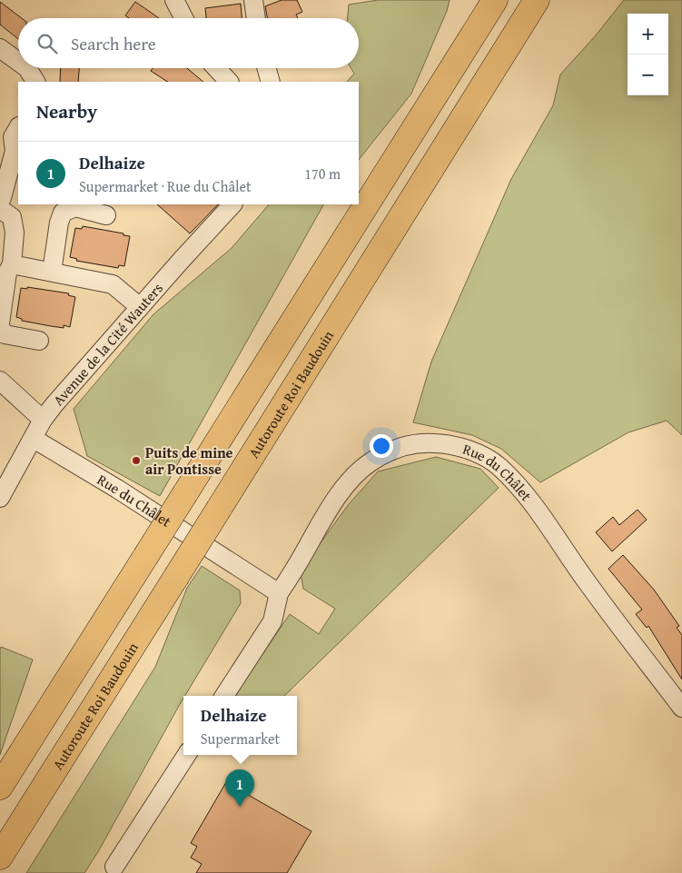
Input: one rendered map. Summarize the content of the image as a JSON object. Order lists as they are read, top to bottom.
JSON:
{
  "streets": {
    "highway": ["Autoroute Roi Baudouin"],
    "street": ["Avenue de la Cité Wauters", "Rue du Châlet"]
  },
  "crossings": [
    ["Avenue de la Cité Wauters", "Rue du Châlet"]
  ],
  "places": ["Puits de mine air Pontisse"],
  "page": {
    "map_buttons": ["+", "−"],
    "search": "Search here",
    "heading": "Nearby",
    "list": [
      {
        "mark": "1",
        "name": "Delhaize",
        "note": "Supermarket · Rue du Châlet",
        "value": "170 m"
      }
    ],
    "popup": ["Delhaize", "Supermarket"],
    "pins": "1"
  }
}
